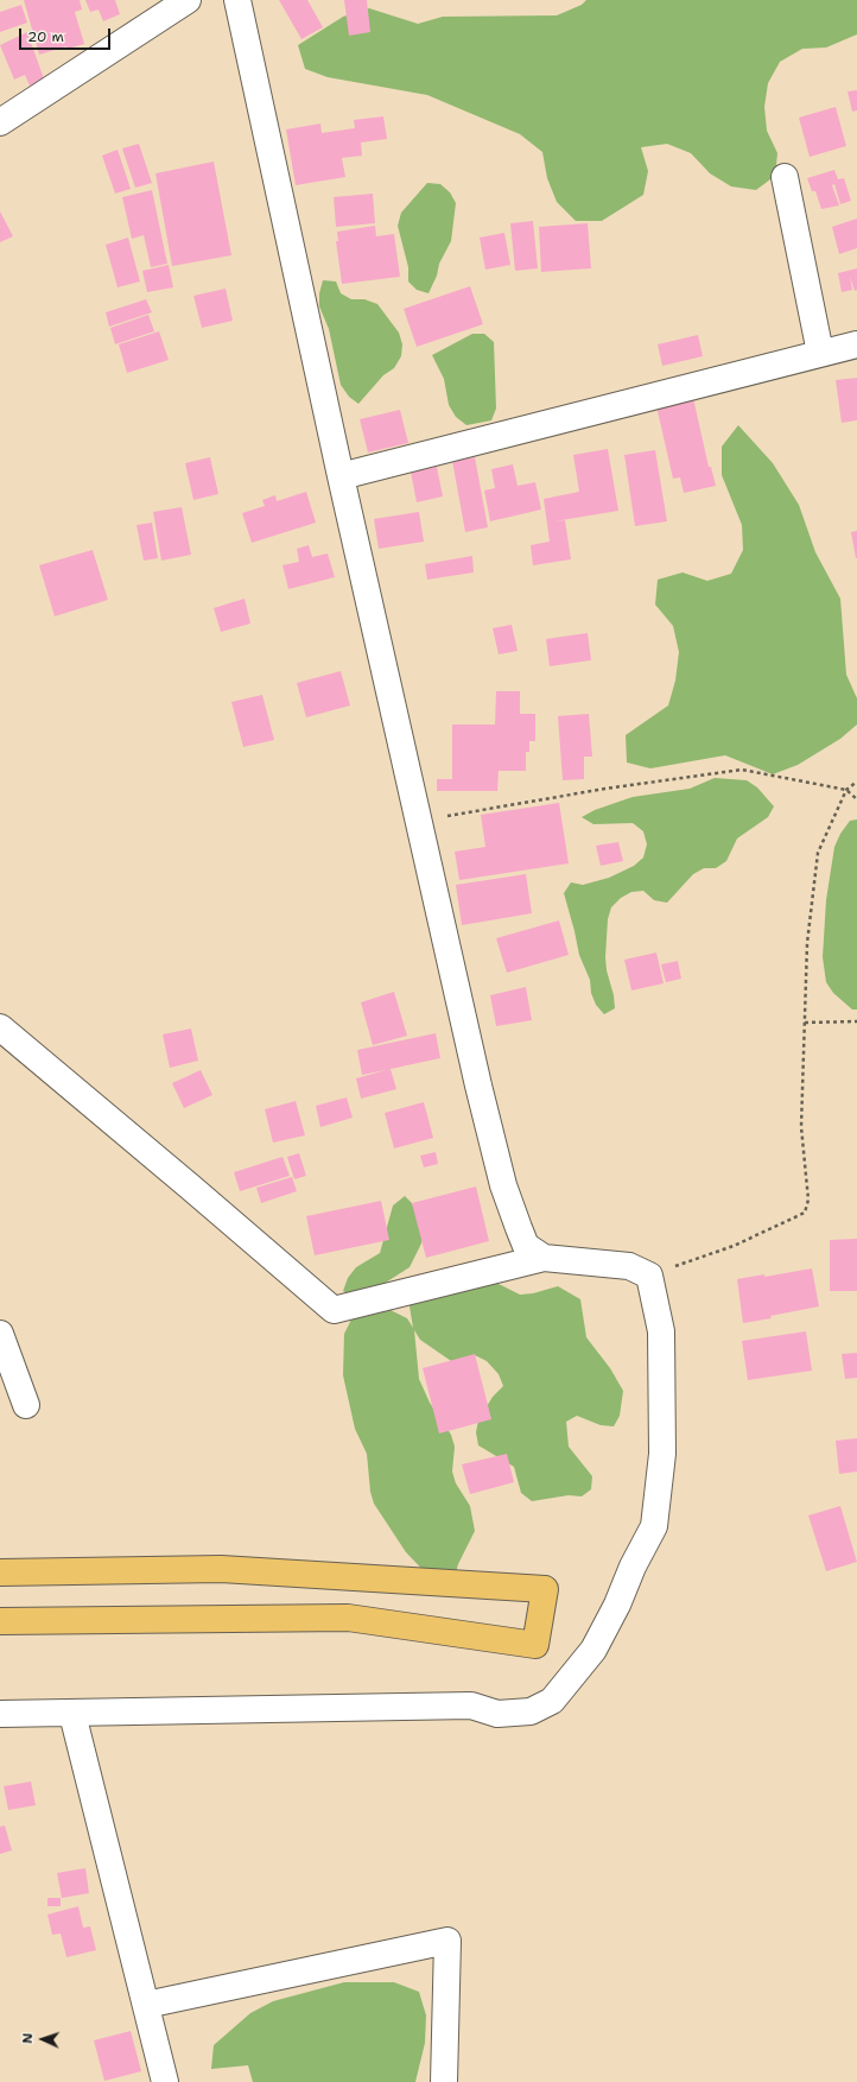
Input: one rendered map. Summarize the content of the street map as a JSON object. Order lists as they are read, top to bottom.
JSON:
{
  "scale_bar": "20 m",
  "north": "left"
}
